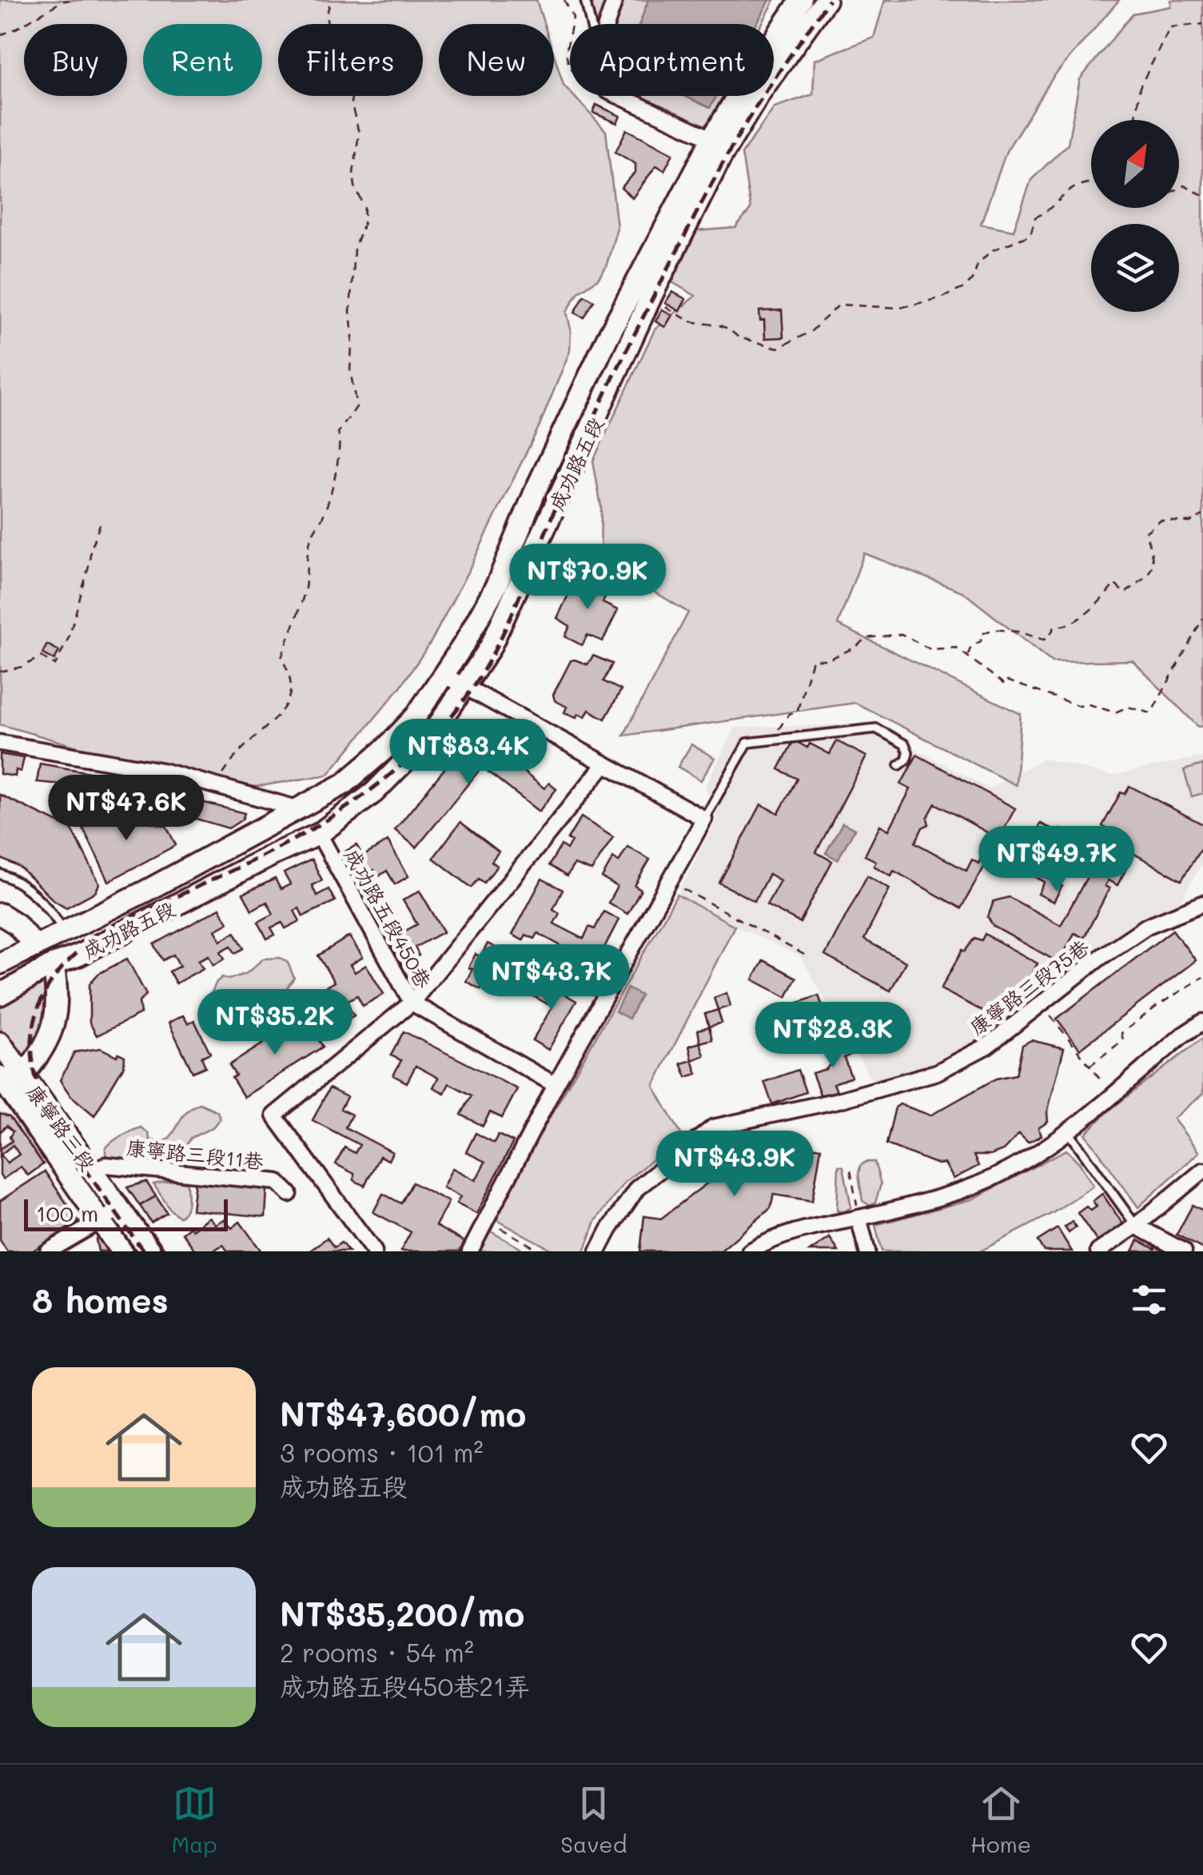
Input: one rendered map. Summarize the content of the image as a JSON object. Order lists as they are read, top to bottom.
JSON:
{
  "streets": {
    "main road": ["成功路五段", "康寧路三段"],
    "street": ["成功路五段450巷", "康寧路三段75巷", "康寧路三段11巷"]
  },
  "crossings": [
    ["成功路五段", "成功路五段450巷"],
    ["康寧路三段", "康寧路三段11巷"]
  ],
  "scale_bar": "100 m",
  "north": "top right",
  "page": {
    "chip": [
      "Buy",
      "Rent",
      "Filters",
      "New",
      "Apartment"
    ],
    "price": [
      "NT$70.9K",
      "NT$83.4K",
      "NT$47.6K",
      "NT$49.7K",
      "NT$43.7K",
      "NT$35.2K",
      "NT$28.3K",
      "NT$43.9K"
    ],
    "scale": "100 m",
    "heading": "8 homes",
    "list": [
      {
        "name": "NT$47,600/mo",
        "note": "3 rooms · 101 m² · 成功路五段"
      },
      {
        "name": "NT$35,200/mo",
        "note": "2 rooms · 54 m² · 成功路五段450巷21弄"
      }
    ],
    "tabs": ["Map", "Saved", "Home"]
  }
}
